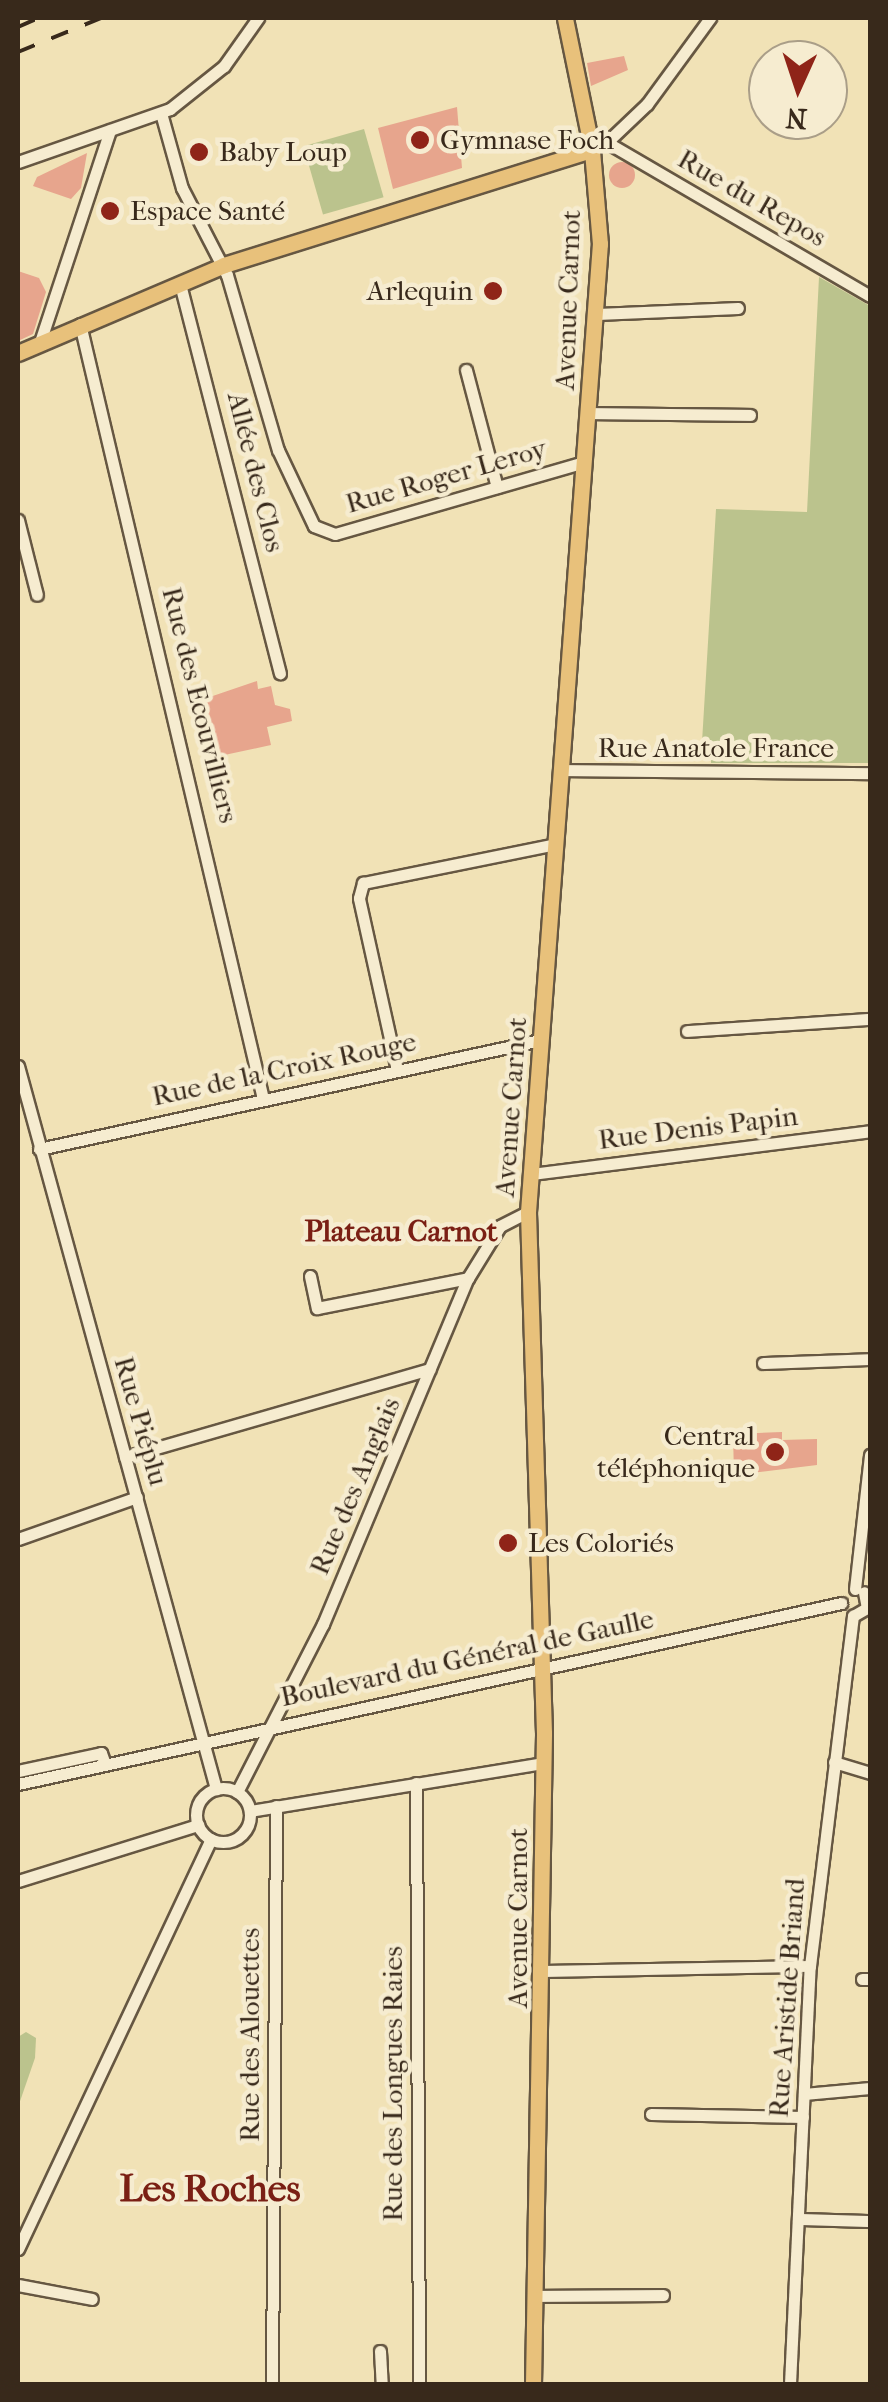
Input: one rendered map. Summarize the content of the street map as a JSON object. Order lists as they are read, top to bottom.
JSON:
{
  "streets": {
    "main road": ["Avenue Carnot"],
    "street": [
      "Rue du Repos",
      "Allée des Clos",
      "Rue Roger Leroy",
      "Rue des Ecouvilliers",
      "Rue Anatole France",
      "Rue de la Croix Rouge",
      "Rue Denis Papin",
      "Rue Piéplu",
      "Rue des Anglais",
      "Boulevard du Général de Gaulle",
      "Rue Aristide Briand",
      "Rue des Alouettes",
      "Rue des Longues Raies"
    ]
  },
  "crossings": [
    ["Avenue Carnot", "Rue Roger Leroy"],
    ["Avenue Carnot", "Rue Anatole France"],
    ["Avenue Carnot", "Rue de la Croix Rouge"],
    ["Avenue Carnot", "Rue Denis Papin"],
    ["Avenue Carnot", "Rue des Anglais"],
    ["Avenue Carnot", "Boulevard du Général de Gaulle"],
    ["Rue des Ecouvilliers", "Rue de la Croix Rouge"],
    ["Rue de la Croix Rouge", "Rue Piéplu"],
    ["Rue Piéplu", "Rue des Anglais"],
    ["Rue Piéplu", "Boulevard du Général de Gaulle"],
    ["Rue des Anglais", "Boulevard du Général de Gaulle"]
  ],
  "districts": ["Plateau Carnot", "Les Roches"],
  "places": [
    "Gymnase Foch",
    "Baby Loup",
    "Espace Santé",
    "Arlequin",
    "Central téléphonique",
    "Les Coloriés"
  ],
  "north": "bottom"
}
